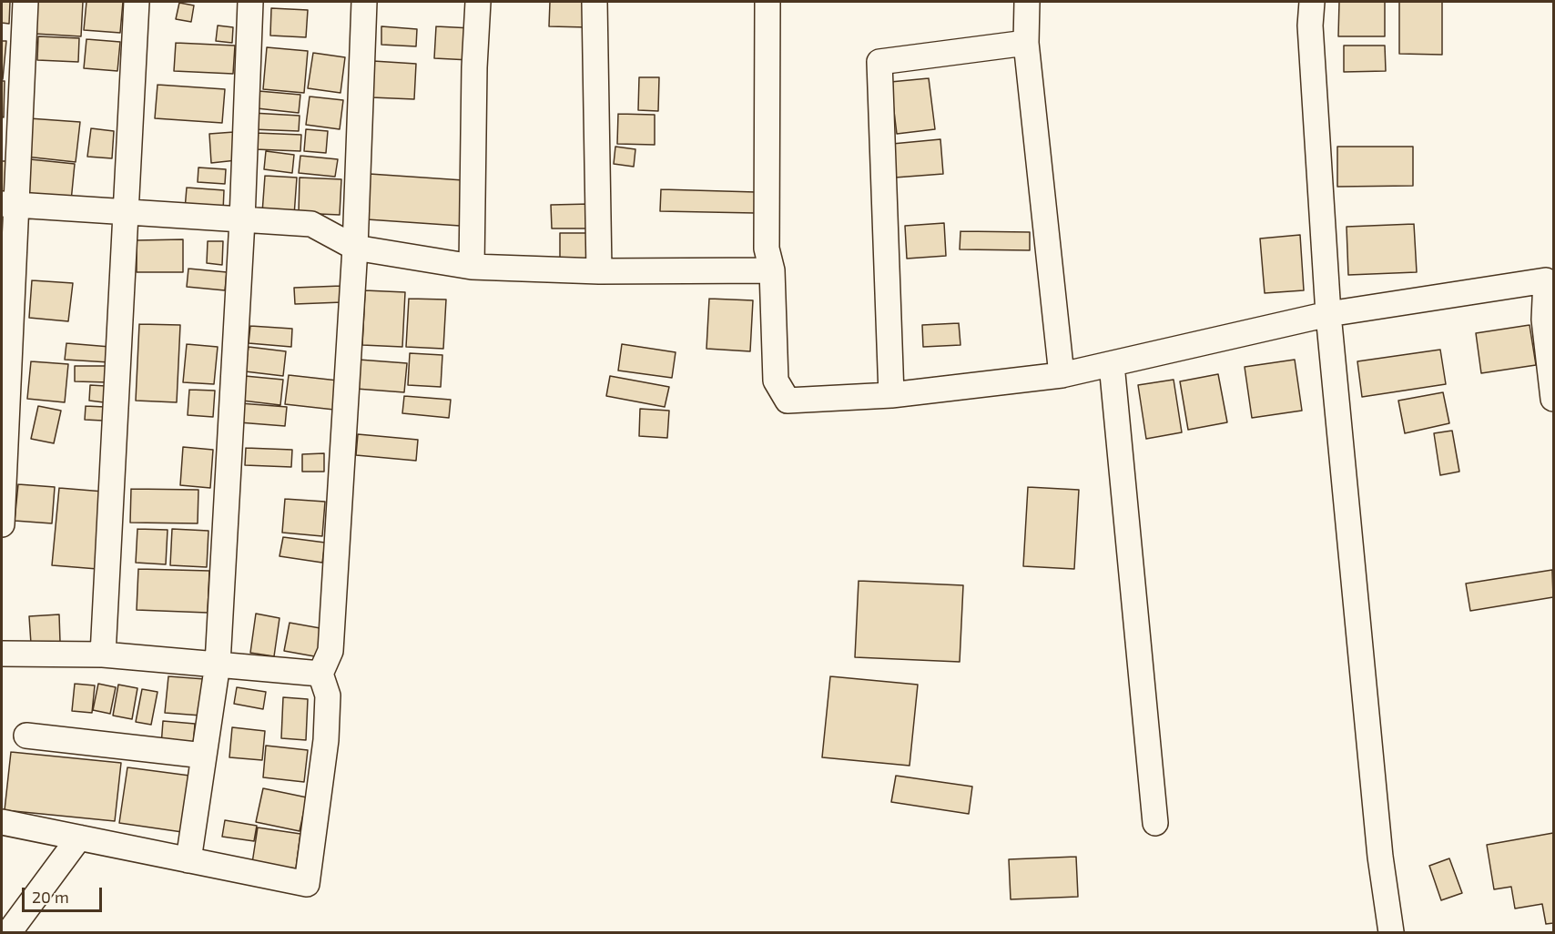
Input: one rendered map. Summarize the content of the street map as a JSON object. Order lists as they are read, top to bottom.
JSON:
{
  "scale_bar": "20 m"
}
